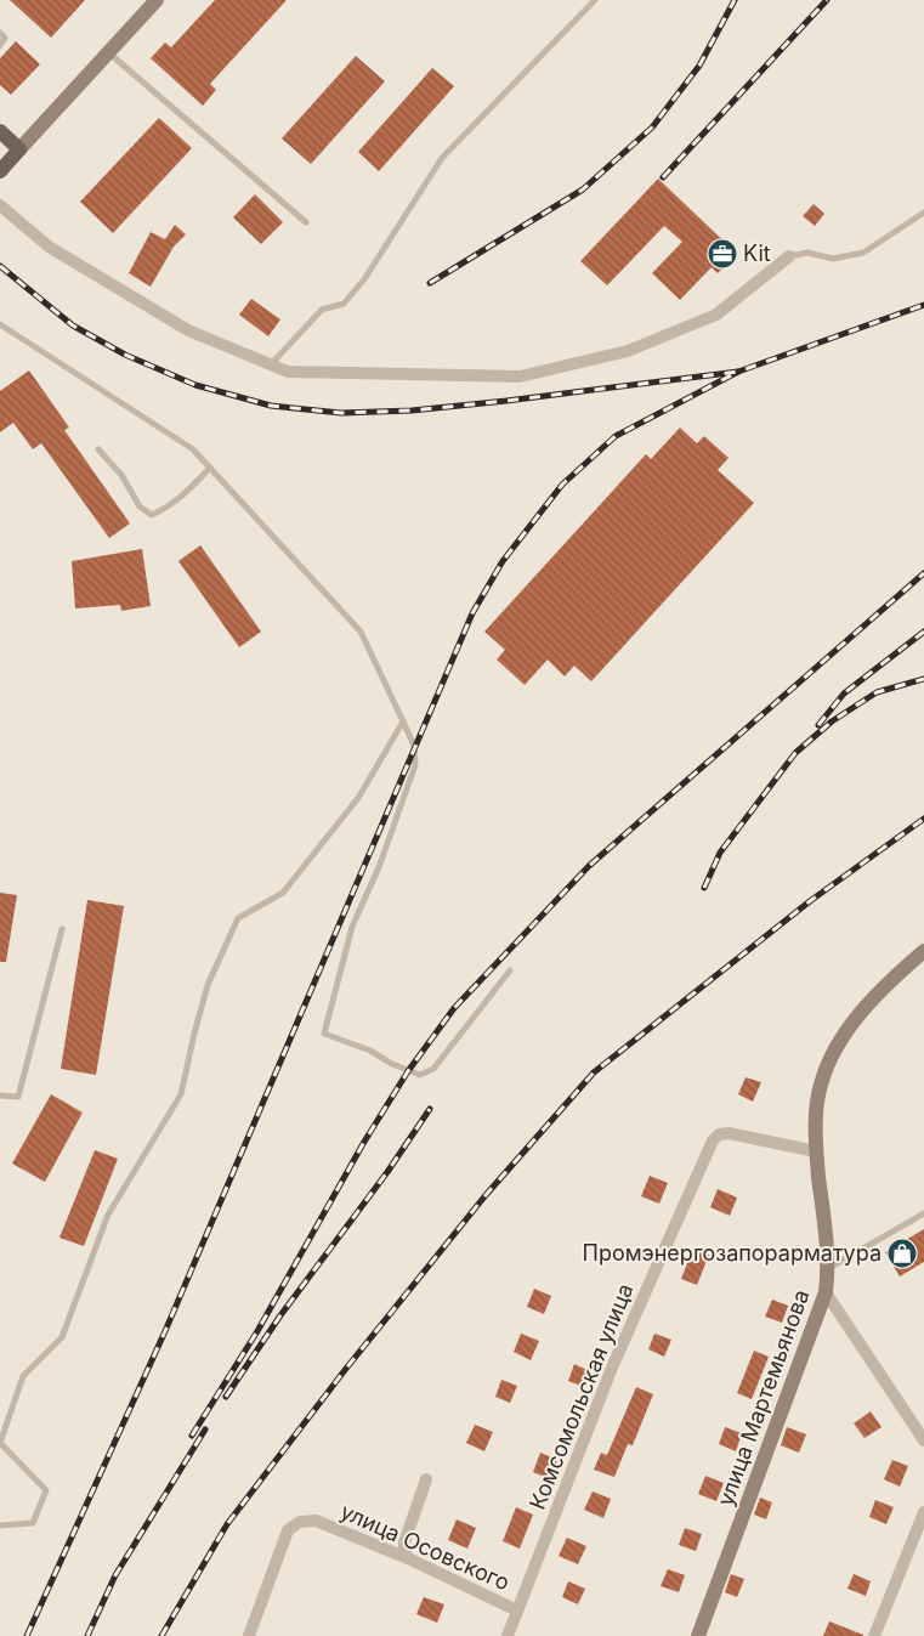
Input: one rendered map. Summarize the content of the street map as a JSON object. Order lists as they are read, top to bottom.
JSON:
{
  "streets": {
    "street": ["Комсомольская улица", "улица Мартемьянова", "улица Осовского"]
  },
  "crossings": [
    ["Комсомольская улица", "улица Мартемьянова"],
    ["Комсомольская улица", "улица Осовского"]
  ],
  "places": {
    "office": ["Kit"],
    "shop": ["Промэнергозапорарматура"]
  }
}
